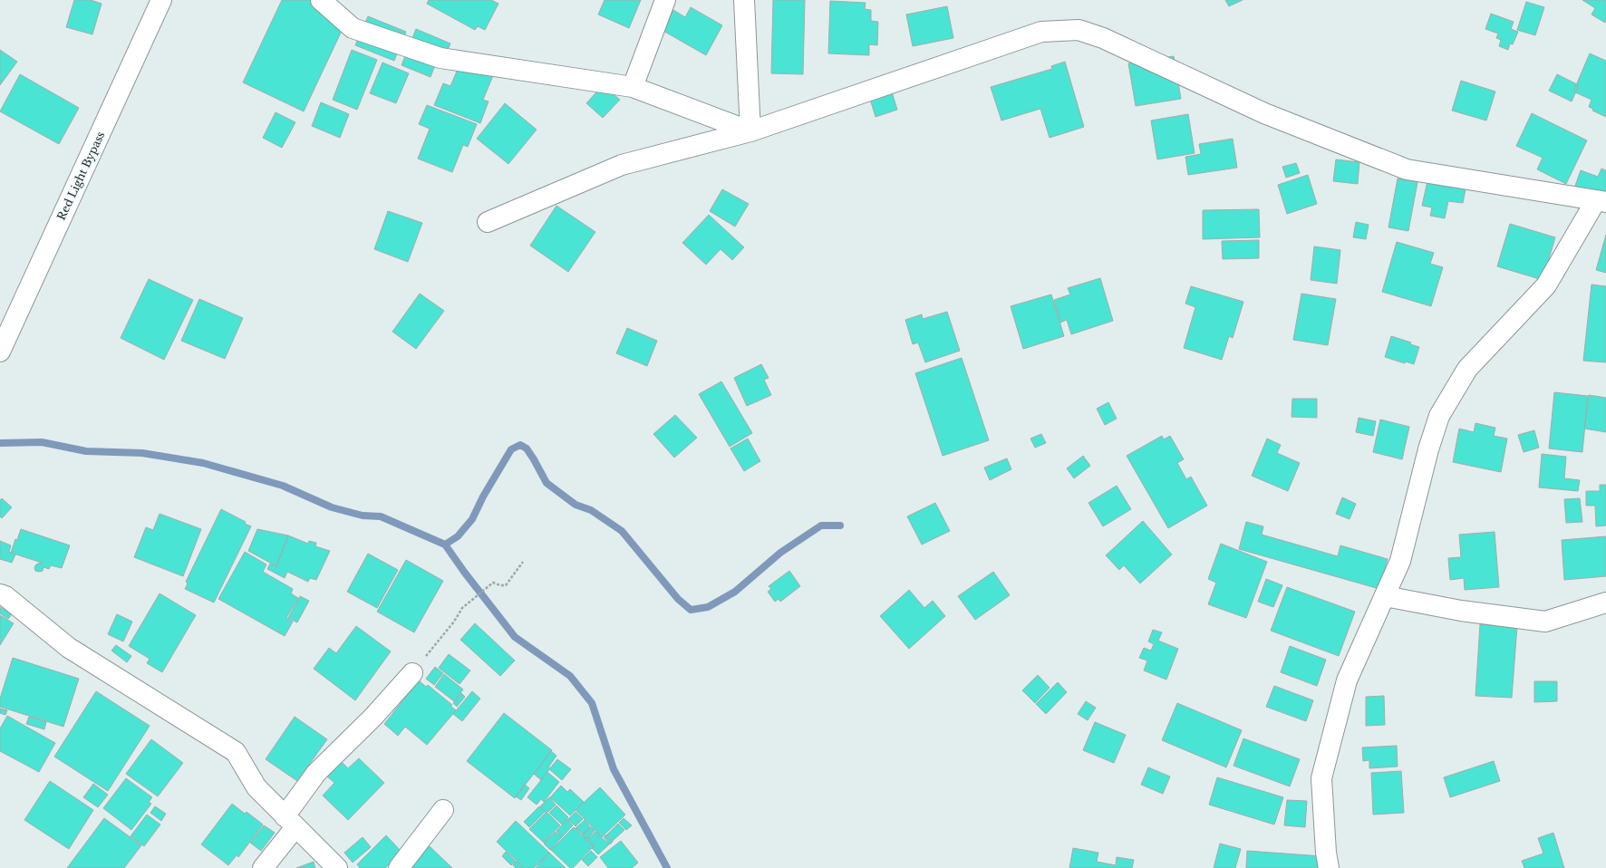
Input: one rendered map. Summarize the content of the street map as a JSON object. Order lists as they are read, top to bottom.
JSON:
{
  "streets": {
    "street": ["Red Light Bypass"]
  }
}
